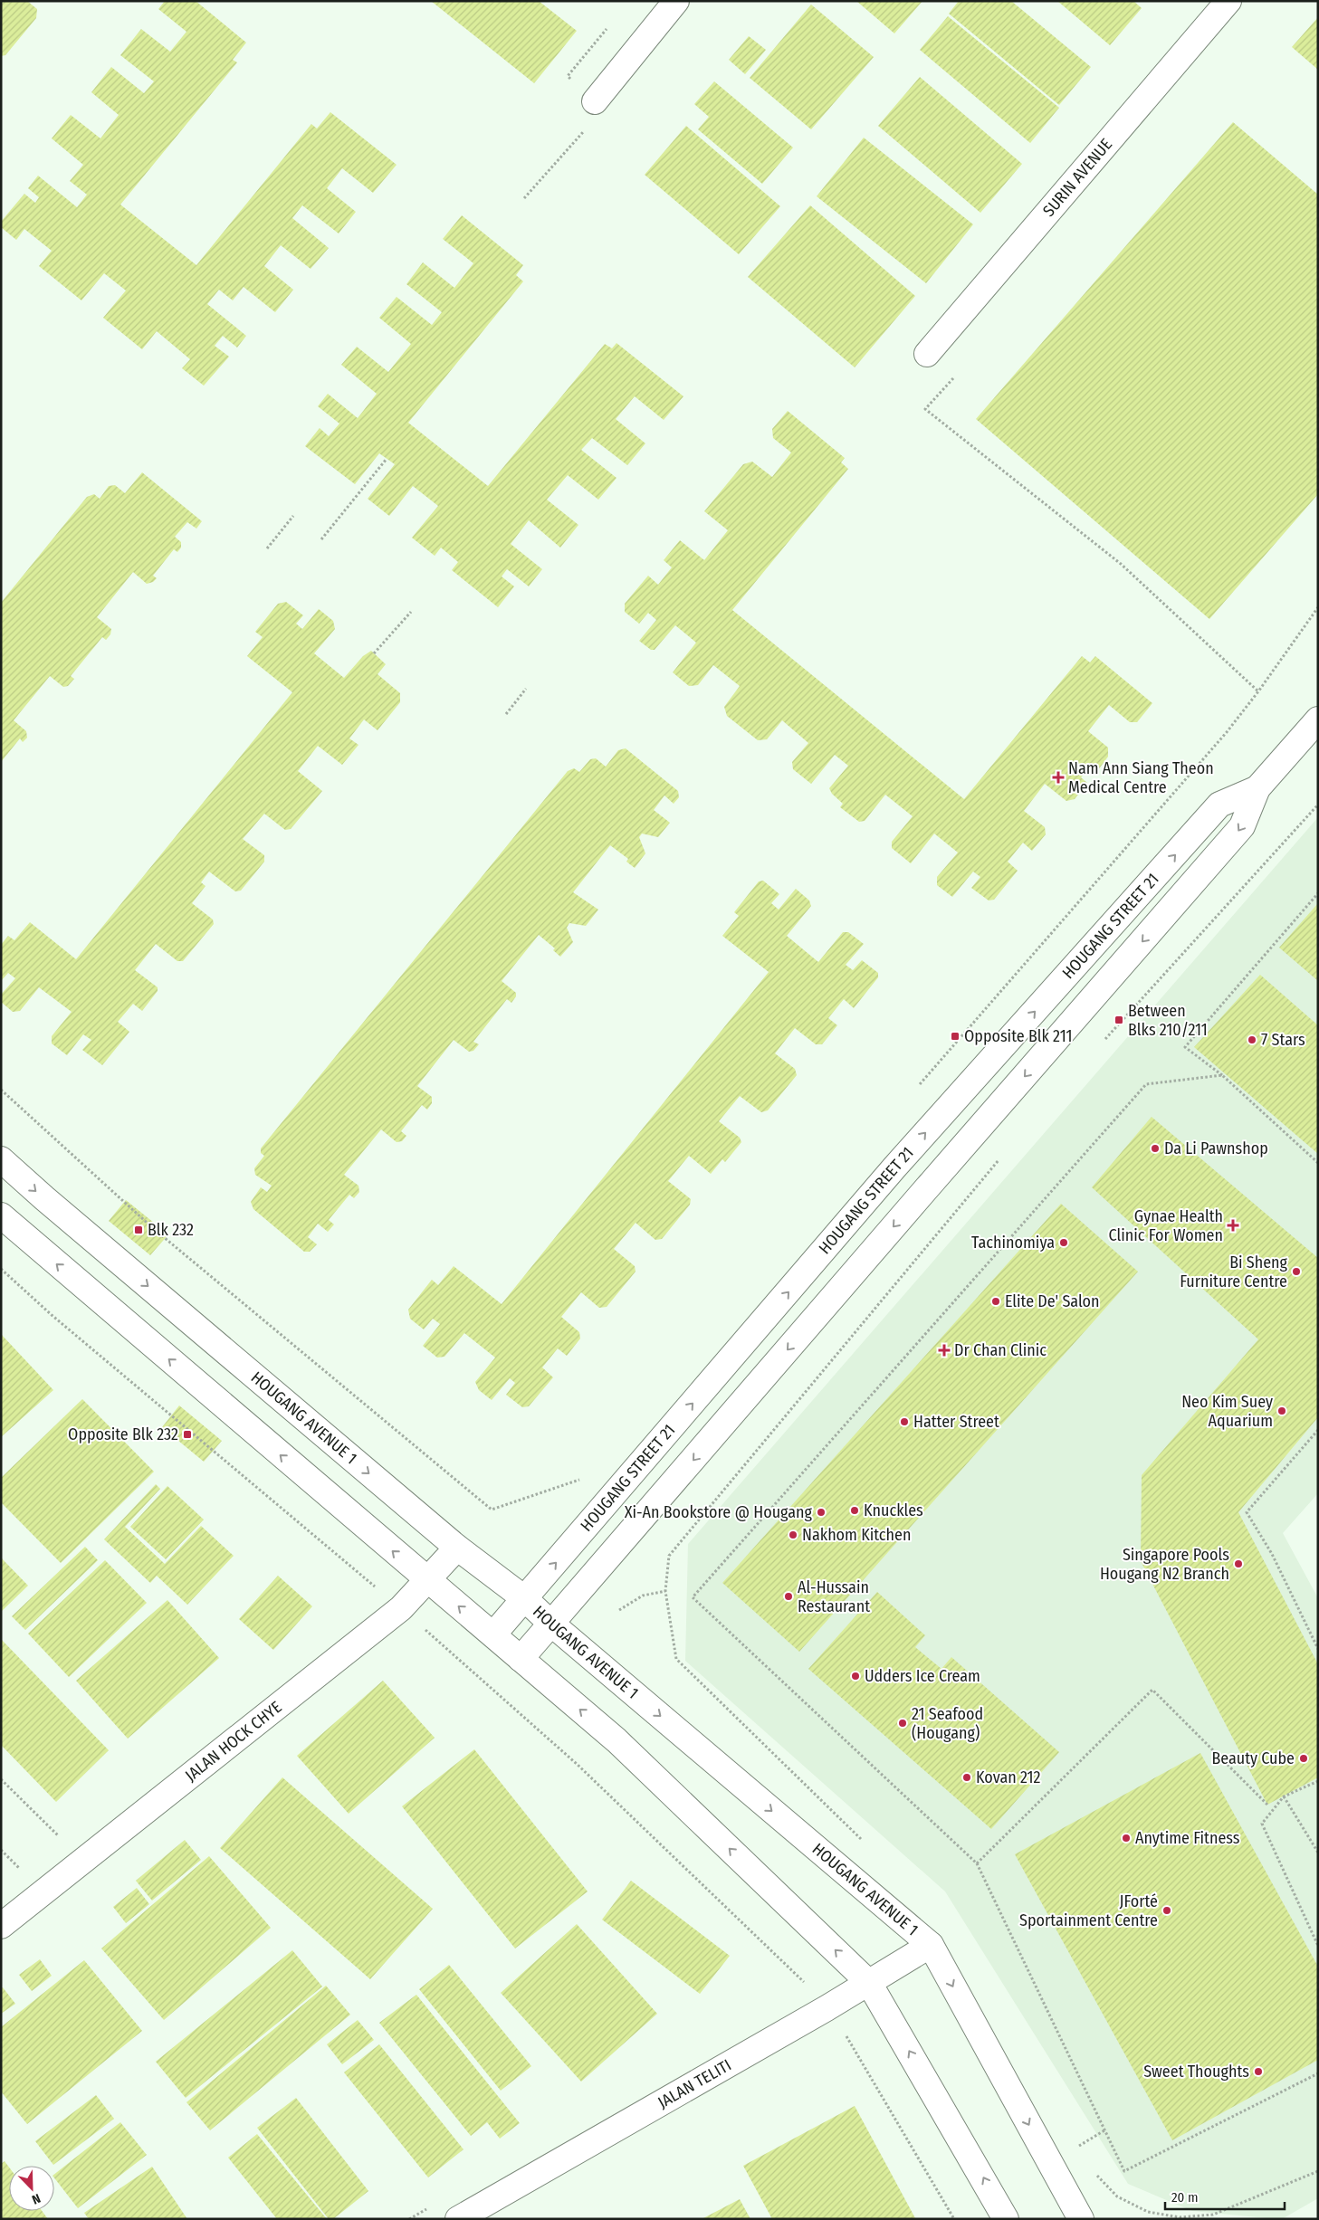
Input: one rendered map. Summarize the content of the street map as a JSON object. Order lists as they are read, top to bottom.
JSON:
{
  "streets": {
    "street": [
      "SURIN AVENUE",
      "HOUGANG STREET 21",
      "HOUGANG AVENUE 1",
      "JALAN HOCK CHYE",
      "JALAN TELITI"
    ]
  },
  "crossings": [
    ["HOUGANG STREET 21", "HOUGANG AVENUE 1"],
    ["HOUGANG AVENUE 1", "JALAN HOCK CHYE"],
    ["HOUGANG AVENUE 1", "JALAN TELITI"]
  ],
  "places": {
    "health": ["Nam Ann Siang Theon Medical Centre", "Gynae Health Clinic For Women", "Dr Chan Clinic"],
    "transit": [
      "Between Blks 210/211",
      "Opposite Blk 211",
      "Blk 232",
      "Opposite Blk 232"
    ],
    "other": [
      "7 Stars",
      "Da Li Pawnshop",
      "Tachinomiya",
      "Bi Sheng Furniture Centre",
      "Elite De' Salon",
      "Neo Kim Suey Aquarium",
      "Hatter Street",
      "Knuckles",
      "Xi-An Bookstore @ Hougang",
      "Nakhom Kitchen",
      "Singapore Pools Hougang N2 Branch",
      "Al-Hussain Restaurant",
      "Udders Ice Cream",
      "21 Seafood (Hougang)",
      "Beauty Cube",
      "Kovan 212",
      "Anytime Fitness",
      "JForté Sportainment Centre",
      "Sweet Thoughts"
    ]
  },
  "scale_bar": "20 m",
  "north": "bottom right"
}
